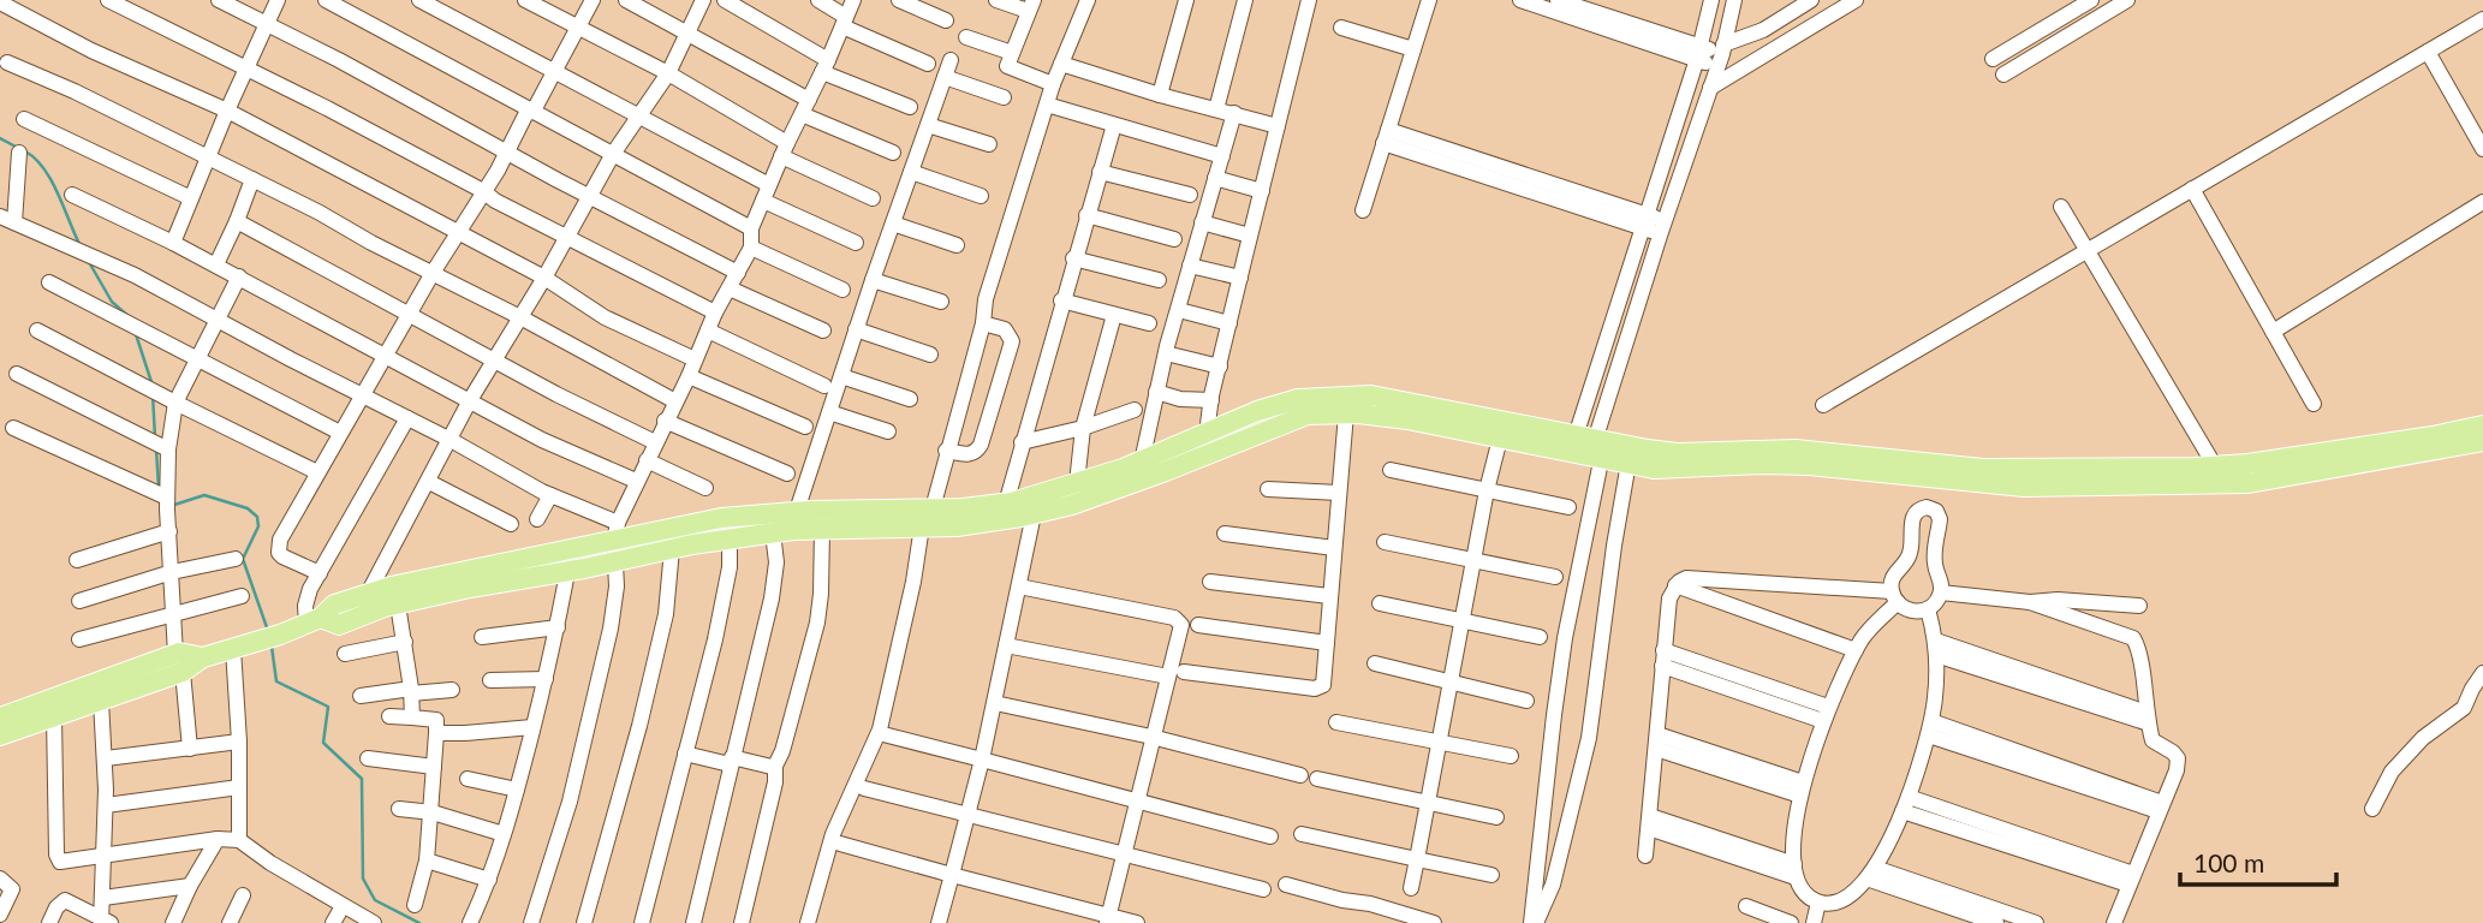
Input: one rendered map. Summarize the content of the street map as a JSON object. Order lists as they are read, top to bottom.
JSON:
{
  "scale_bar": "100 m"
}
